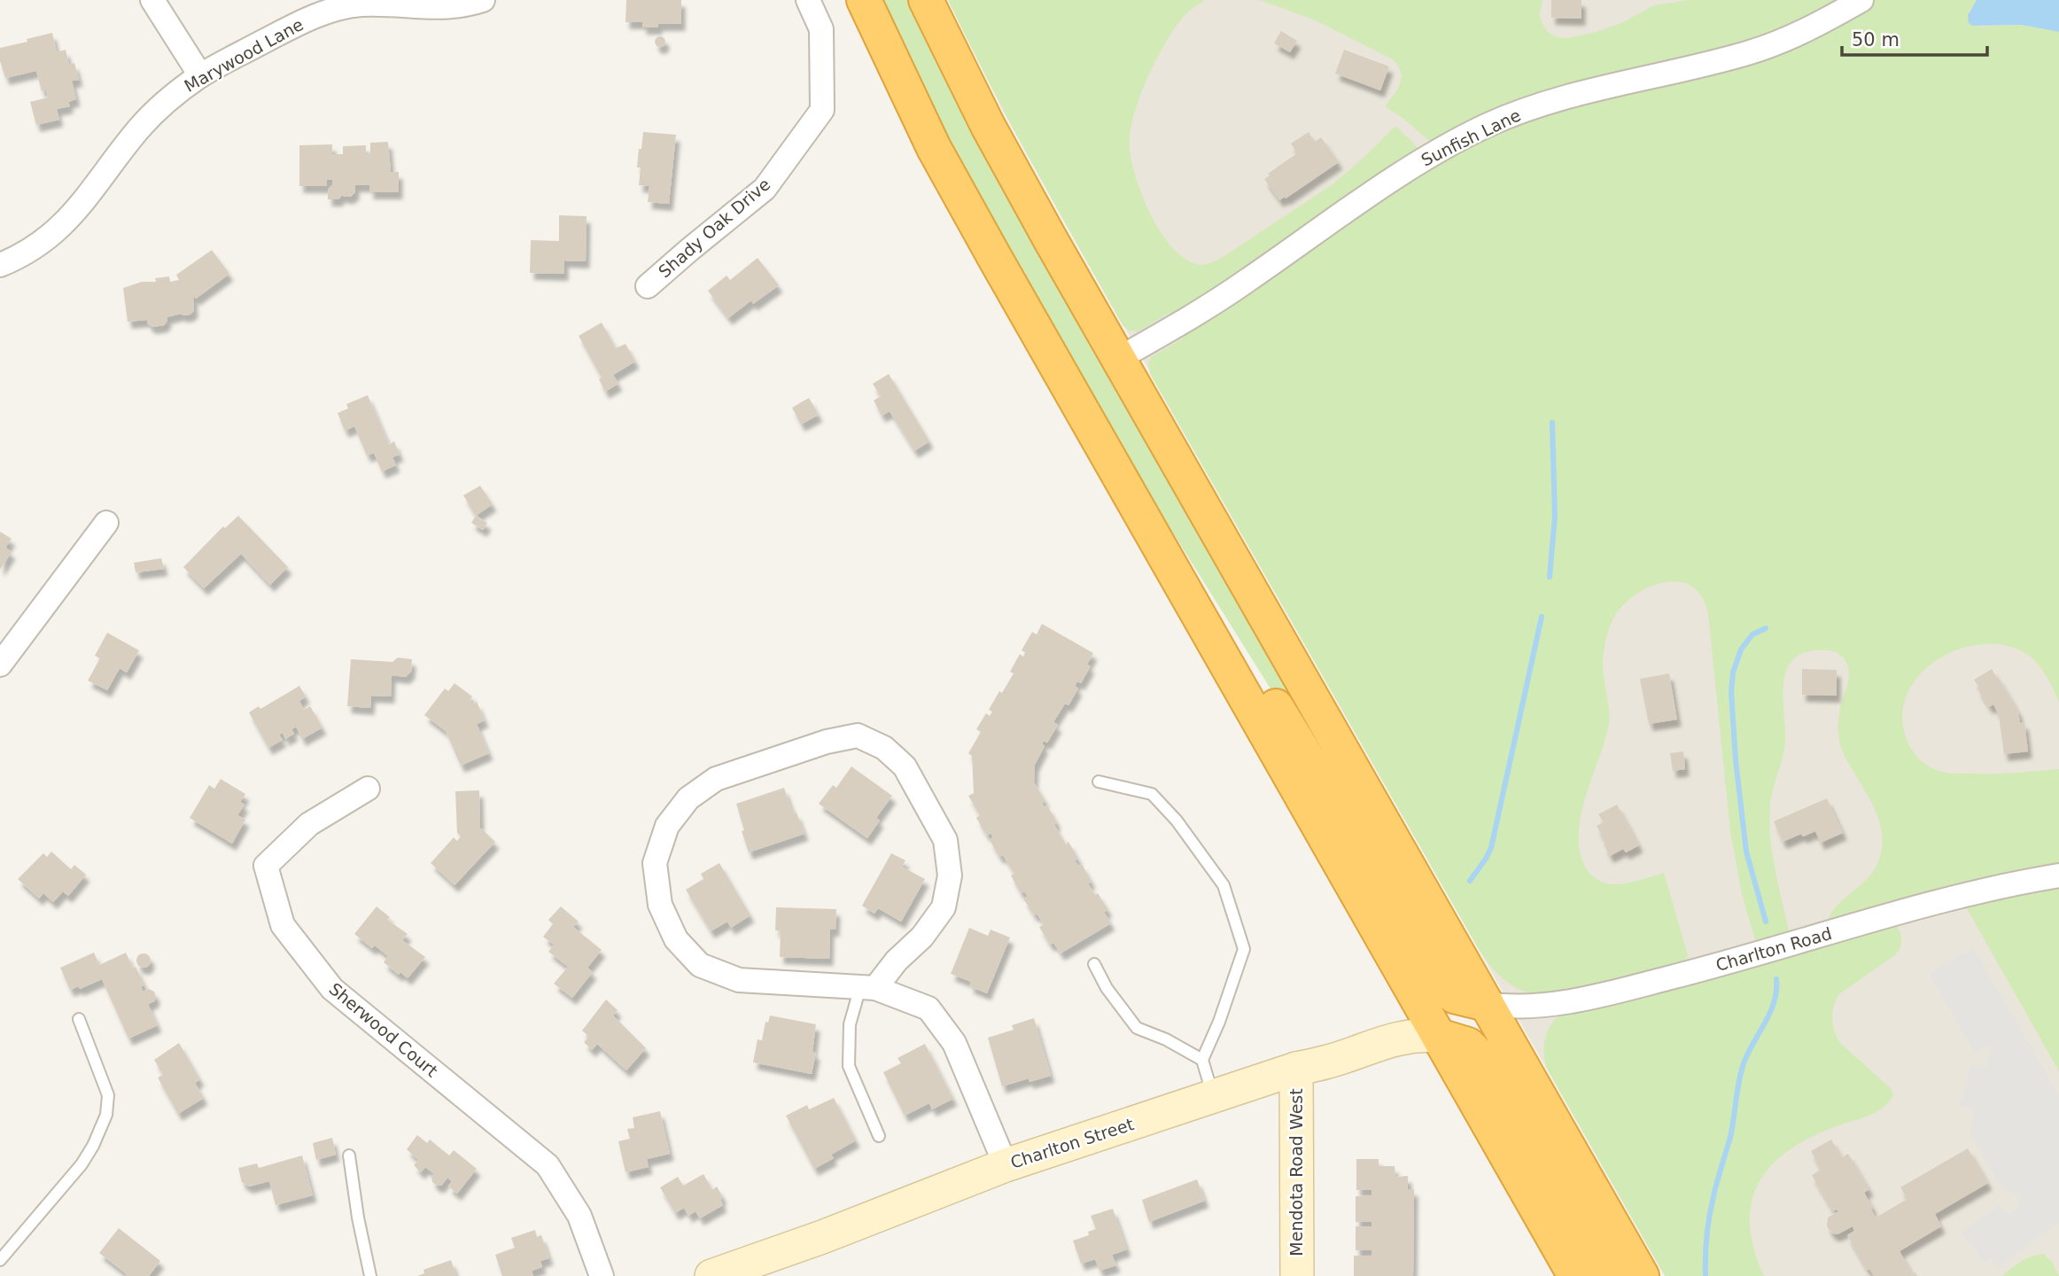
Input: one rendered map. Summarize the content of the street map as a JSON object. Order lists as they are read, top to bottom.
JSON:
{
  "streets": {
    "street": [
      "Marywood Lane",
      "Sunfish Lane",
      "Shady Oak Drive",
      "Charlton Road",
      "Sherwood Court",
      "Charlton Street",
      "Mendota Road West"
    ]
  },
  "crossings": [
    ["Charlton Street", "Mendota Road West"]
  ],
  "scale_bar": "50 m"
}
